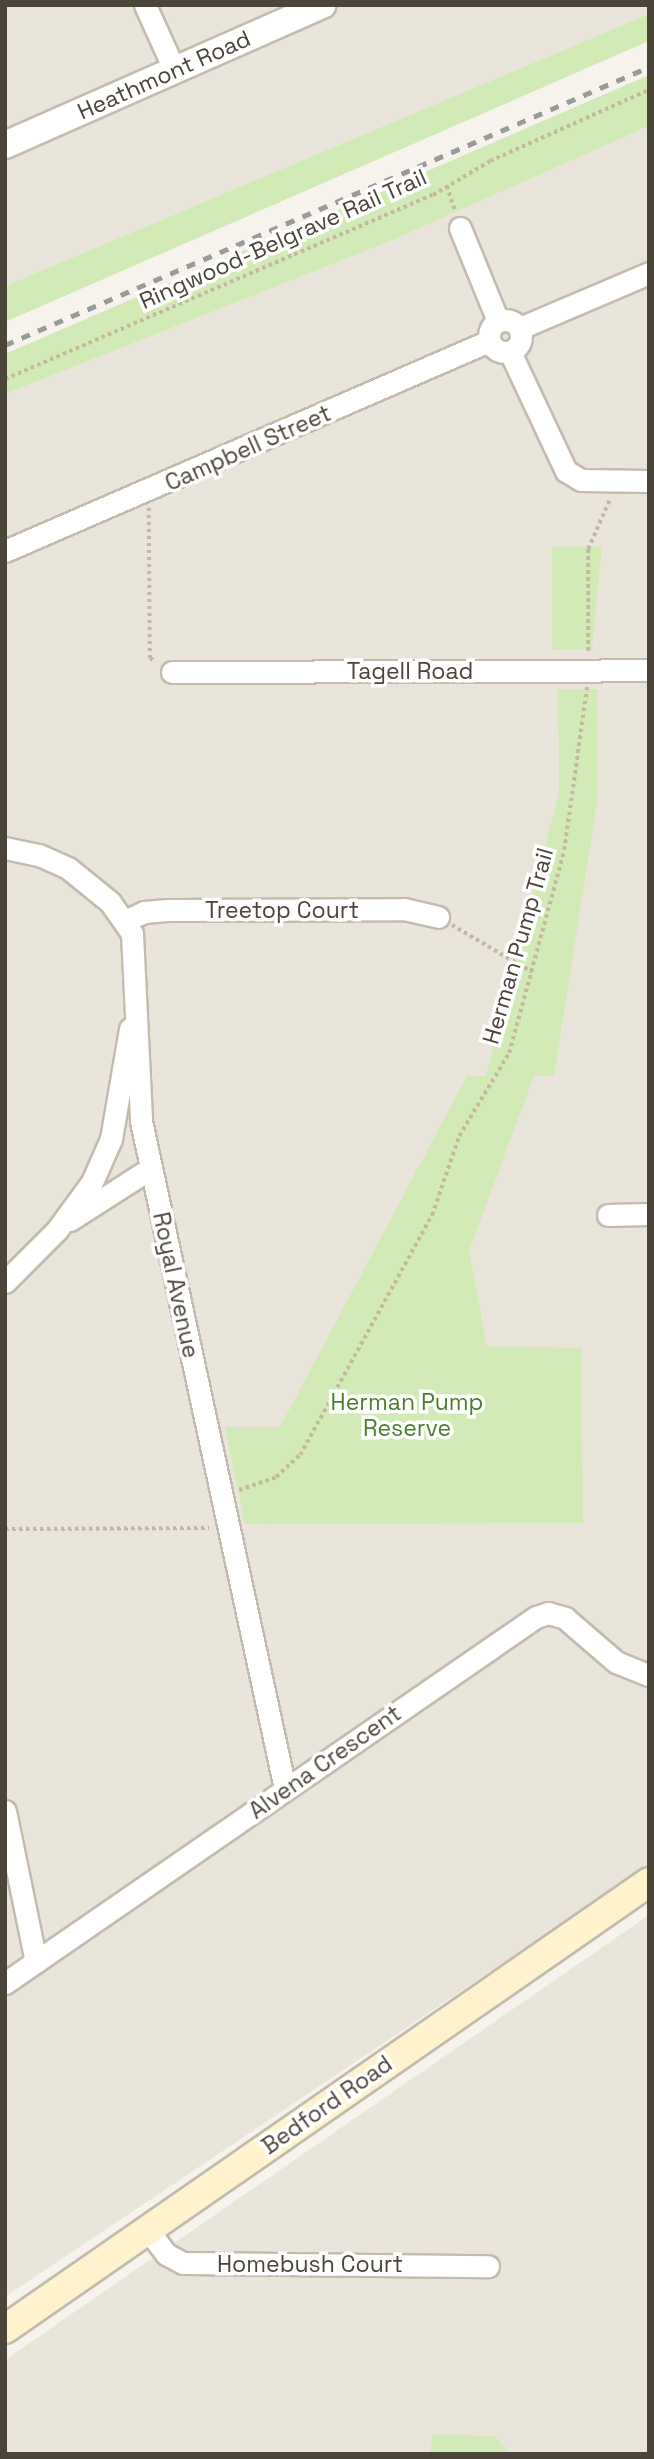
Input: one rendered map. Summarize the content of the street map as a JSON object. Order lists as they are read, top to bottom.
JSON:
{
  "streets": {
    "main road": ["Bedford Road"],
    "street": [
      "Heathmont Road",
      "Campbell Street",
      "Tagell Road",
      "Treetop Court",
      "Royal Avenue",
      "Alvena Crescent",
      "Homebush Court"
    ],
    "path": ["Ringwood-Belgrave Rail Trail", "Herman Pump Trail"]
  },
  "crossings": [
    ["Tagell Road", "Herman Pump Trail"],
    ["Treetop Court", "Royal Avenue"],
    ["Herman Pump Trail", "Royal Avenue"],
    ["Royal Avenue", "Alvena Crescent"],
    ["Bedford Road", "Homebush Court"]
  ],
  "parks": ["Herman Pump Reserve"]
}
